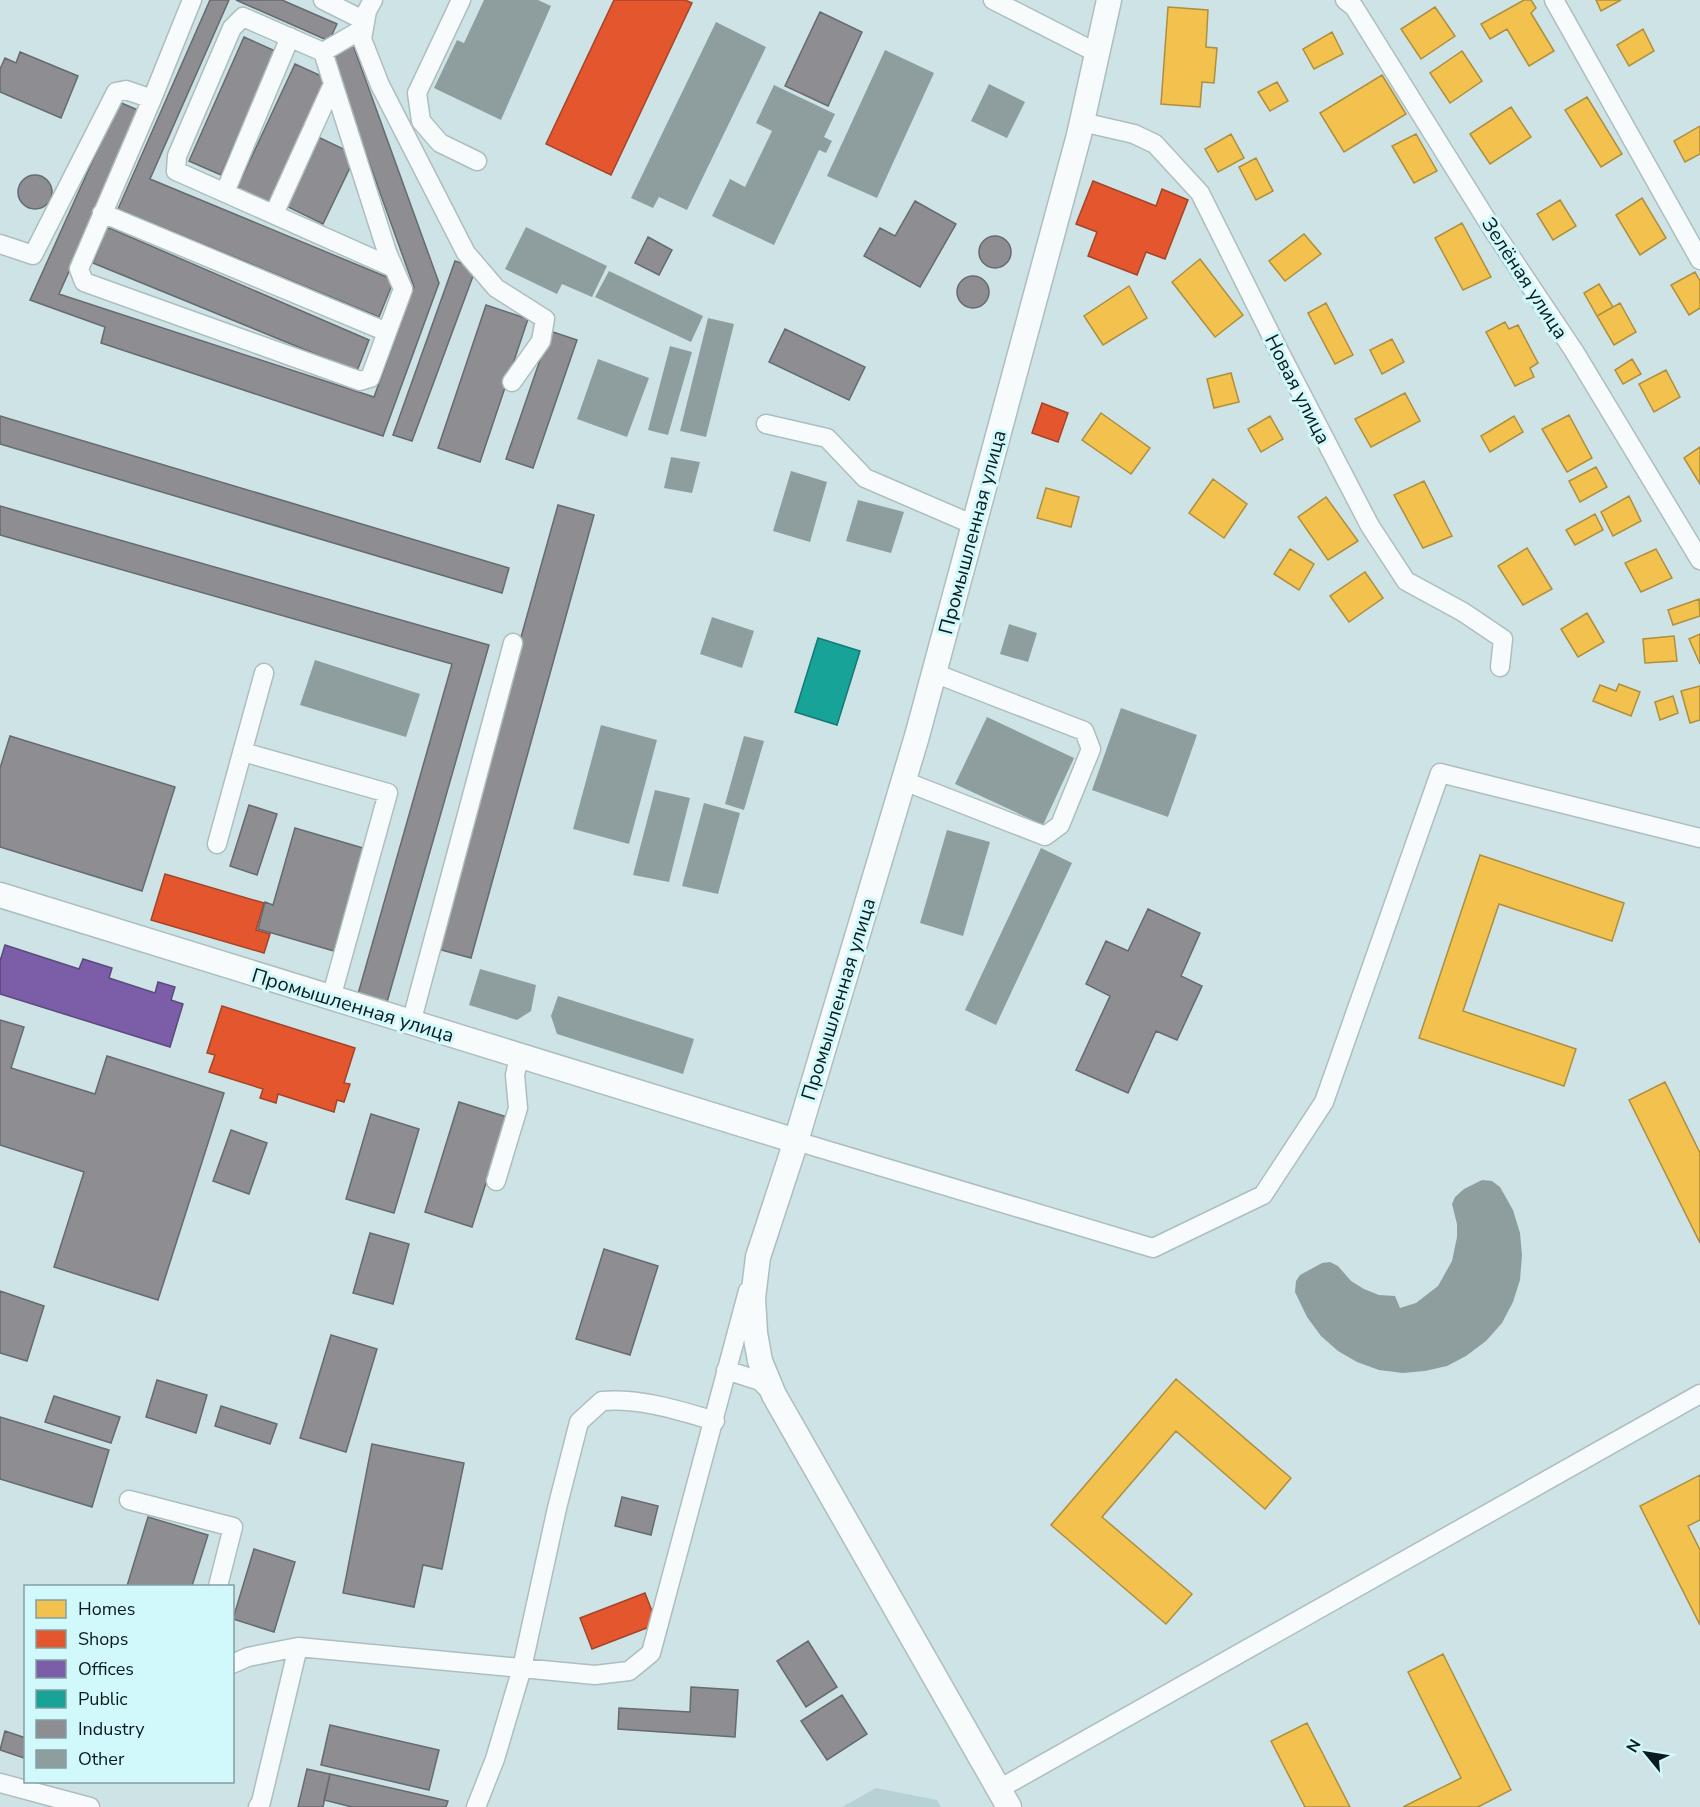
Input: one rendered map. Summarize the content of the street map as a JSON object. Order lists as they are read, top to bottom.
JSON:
{
  "streets": {
    "main road": ["Промышленная улица"],
    "street": ["Зелёная улица", "Новая улица"]
  },
  "crossings": [
    ["Новая улица", "Промышленная улица"]
  ],
  "legend": [
    "Homes",
    "Shops",
    "Offices",
    "Public",
    "Industry",
    "Other"
  ],
  "north": "top left"
}
